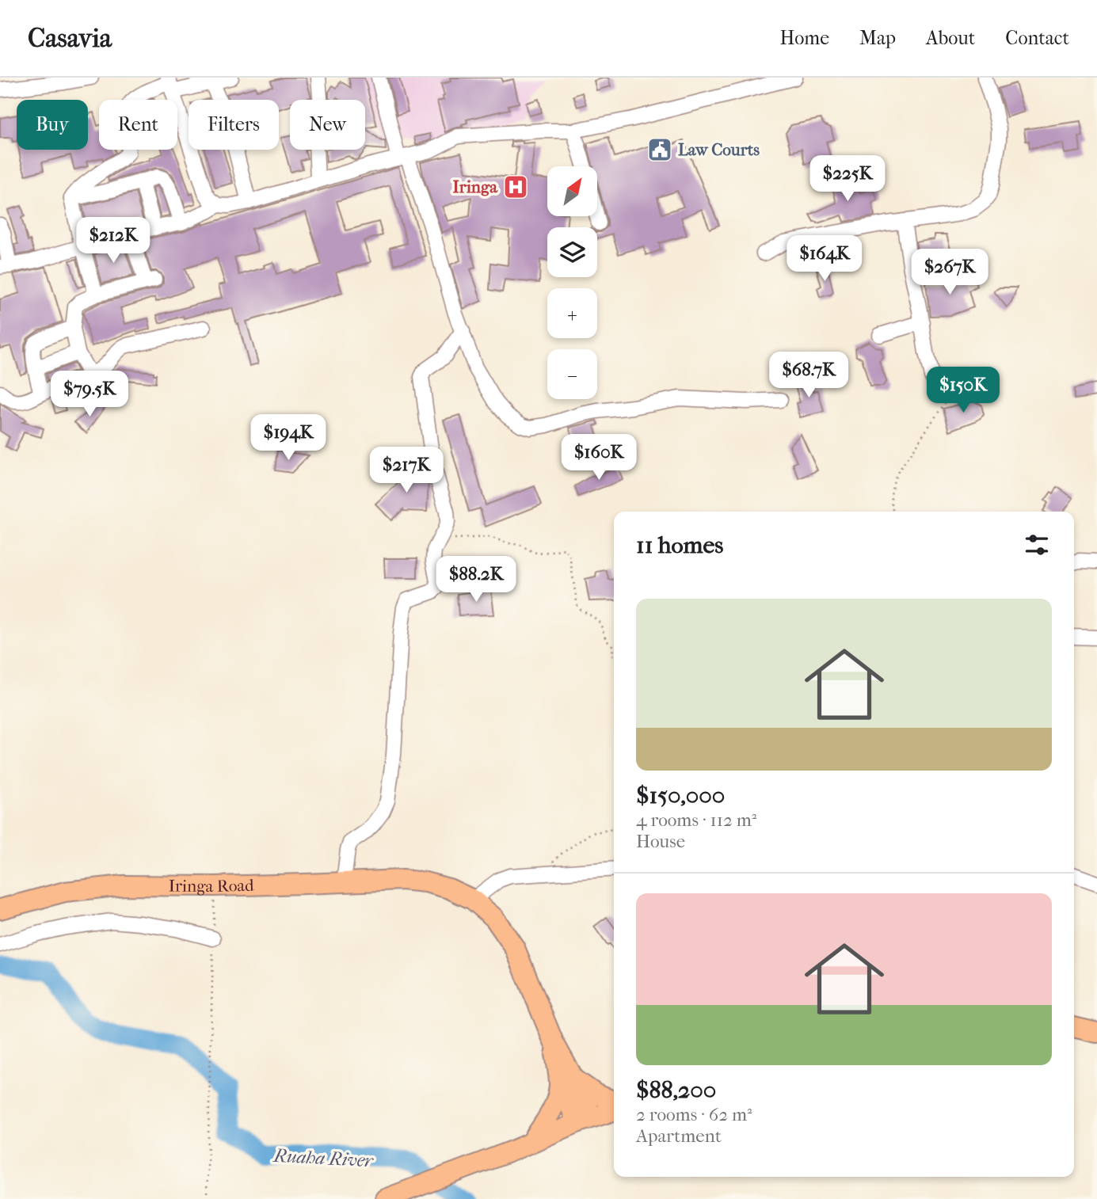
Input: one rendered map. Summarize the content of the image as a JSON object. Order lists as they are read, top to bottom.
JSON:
{
  "streets": {
    "highway": ["Iringa Road"]
  },
  "water": ["Ruaha River"],
  "places": {
    "public building": ["Law Courts"],
    "hospital": ["Iringa"]
  },
  "north": "top right",
  "page": {
    "header": "Casavia",
    "nav": [
      "Home",
      "Map",
      "About",
      "Contact"
    ],
    "chip": [
      "Buy",
      "Rent",
      "Filters",
      "New"
    ],
    "price": [
      "$225K",
      "$212K",
      "$164K",
      "$267K",
      "$68.7K",
      "$150K",
      "$79.5K",
      "$194K",
      "$160K",
      "$217K",
      "$88.2K"
    ],
    "map_buttons": ["+", "−"],
    "heading": "11 homes",
    "list": [
      {
        "name": "$150,000",
        "note": "4 rooms · 112 m² · House"
      },
      {
        "name": "$88,200",
        "note": "2 rooms · 62 m² · Apartment"
      }
    ]
  }
}
